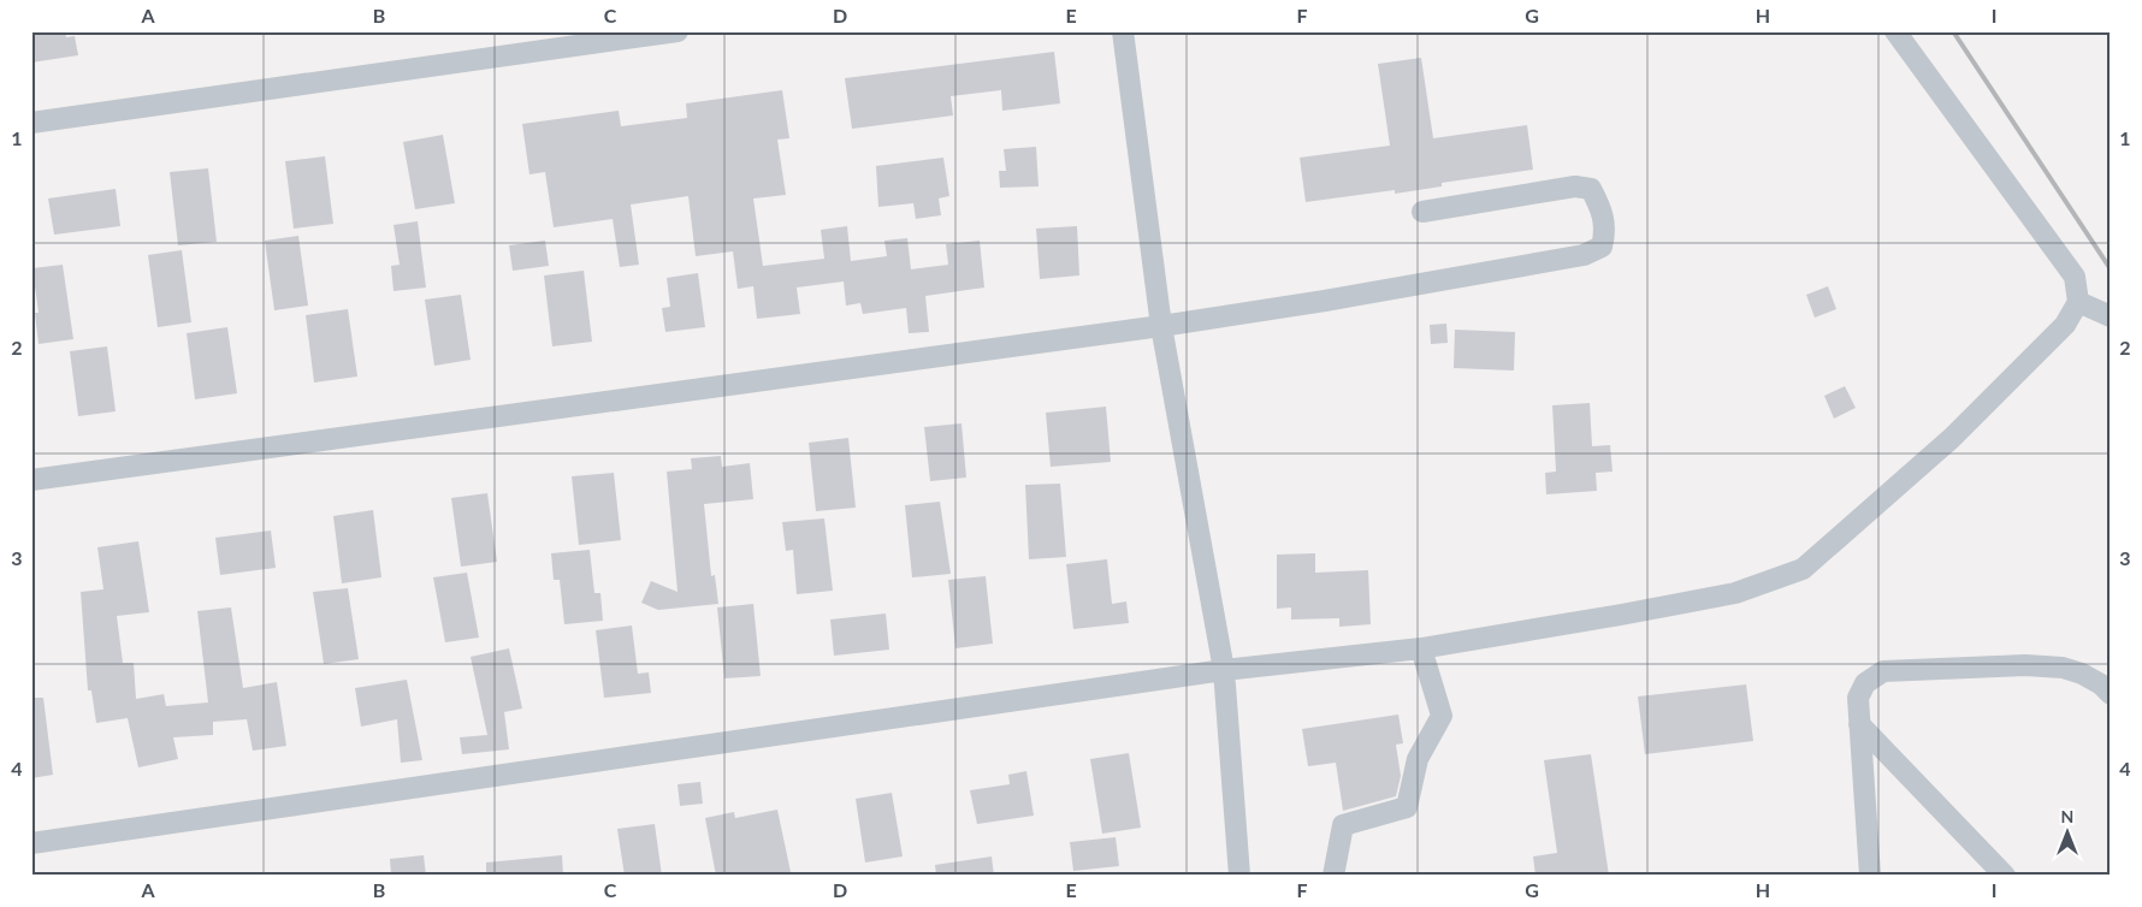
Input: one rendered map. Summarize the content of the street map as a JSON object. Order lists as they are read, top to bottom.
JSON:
{
  "north": "top",
  "grid": {
    "columns": [
      "A",
      "B",
      "C",
      "D",
      "E",
      "F",
      "G",
      "H",
      "I"
    ],
    "rows": [
      "1",
      "2",
      "3",
      "4"
    ]
  }
}
